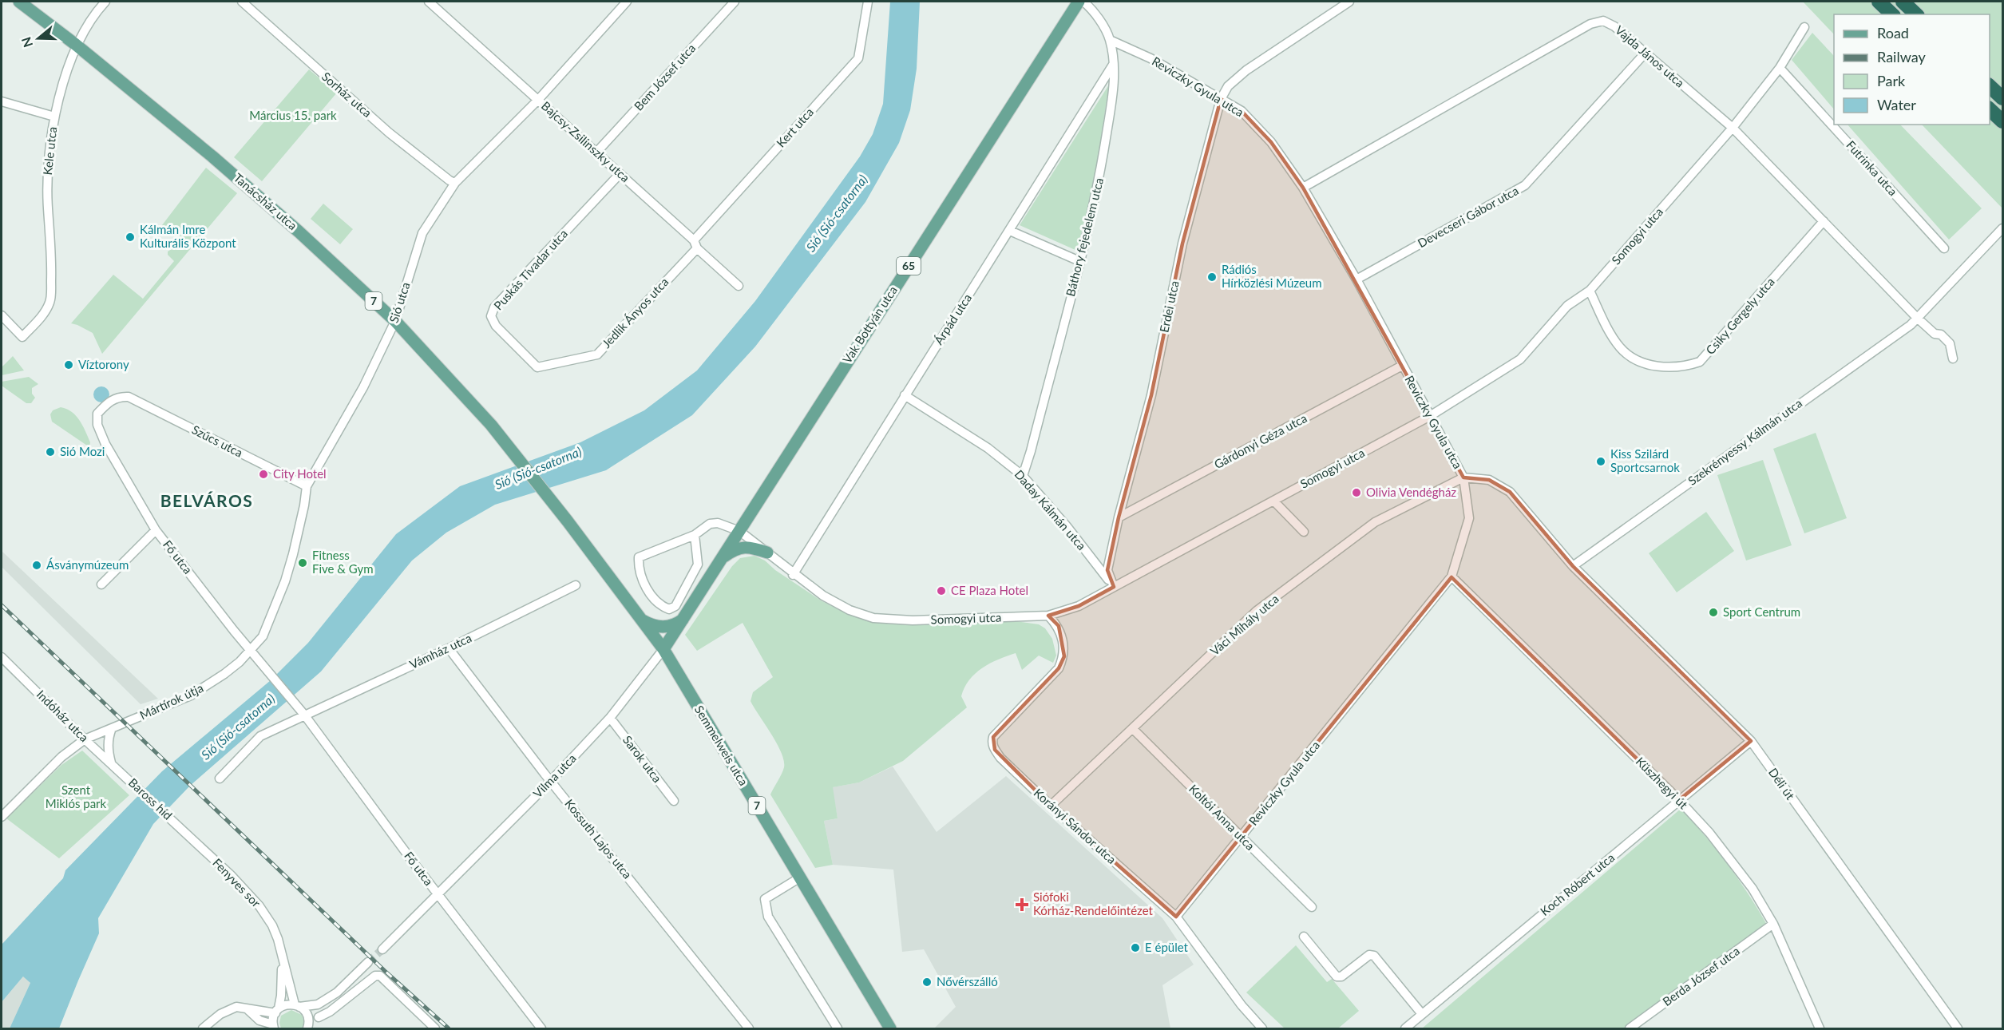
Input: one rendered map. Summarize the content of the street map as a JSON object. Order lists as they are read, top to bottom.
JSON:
{
  "streets": {
    "main road": [
      "Tanácsház utca",
      "65",
      "7",
      "Vak Bottyán utca",
      "Semmelweis utca"
    ],
    "street": [
      "Vajda János utca",
      "Bem József utca",
      "Reviczky Gyula utca",
      "Sorház utca",
      "Kert utca",
      "Bajcsy-Zsilinszky utca",
      "Kele utca",
      "Futrinka utca",
      "Devecseri Gábor utca",
      "Somogyi utca",
      "Báthory fejedelem utca",
      "Puskás Tivadar utca",
      "Sió utca",
      "Erdei utca",
      "Jedlik Ányos utca",
      "Csiky Gergely utca",
      "Árpád utca",
      "Szűcs utca",
      "Gárdonyi Géza utca",
      "Szekrényessy Kálmán utca",
      "Daday Kálmán utca",
      "Fő utca",
      "Váci Mihály utca",
      "Vámház utca",
      "Mártírok útja",
      "Indóház utca",
      "Sarok utca",
      "Vilma utca",
      "Küszhegyi út",
      "Déli út",
      "Baross híd",
      "Koltói Anna utca",
      "Korányi Sándor utca",
      "Kossuth Lajos utca",
      "Fenyves sor",
      "Koch Róbert utca",
      "Berda József utca"
    ]
  },
  "crossings": [
    ["Vajda János utca", "Reviczky Gyula utca"],
    ["Vajda János utca", "Devecseri Gábor utca"],
    ["Vajda János utca", "Somogyi utca"],
    ["Vajda János utca", "Csiky Gergely utca"],
    ["Vajda János utca", "Szekrényessy Kálmán utca"],
    ["Bem József utca", "Bajcsy-Zsilinszky utca"],
    ["Reviczky Gyula utca", "Devecseri Gábor utca"],
    ["Reviczky Gyula utca", "Somogyi utca"],
    ["Reviczky Gyula utca", "Báthory fejedelem utca"],
    ["Reviczky Gyula utca", "Erdei utca"],
    ["Reviczky Gyula utca", "Gárdonyi Géza utca"],
    ["Reviczky Gyula utca", "Váci Mihály utca"],
    ["Reviczky Gyula utca", "Küszhegyi út"],
    ["Reviczky Gyula utca", "Déli út"],
    ["Reviczky Gyula utca", "Koltói Anna utca"],
    ["Reviczky Gyula utca", "Korányi Sándor utca"],
    ["Sorház utca", "Sió utca"],
    ["Kert utca", "Bajcsy-Zsilinszky utca"],
    ["Kert utca", "Jedlik Ányos utca"],
    ["Bajcsy-Zsilinszky utca", "Puskás Tivadar utca"],
    ["Bajcsy-Zsilinszky utca", "Sió utca"],
    ["Bajcsy-Zsilinszky utca", "Jedlik Ányos utca"],
    ["Kele utca", "Tanácsház utca"],
    ["Futrinka utca", "Somogyi utca"],
    ["Tanácsház utca", "Sió utca"],
    ["Tanácsház utca", "Semmelweis utca"],
    ["Somogyi utca", "Erdei utca"],
    ["Somogyi utca", "Csiky Gergely utca"],
    ["Somogyi utca", "Árpád utca"],
    ["Somogyi utca", "Vak Bottyán utca"],
    ["Somogyi utca", "Daday Kálmán utca"],
    ["Somogyi utca", "Korányi Sándor utca"],
    ["Báthory fejedelem utca", "Árpád utca"],
    ["Báthory fejedelem utca", "Daday Kálmán utca"],
    ["Puskás Tivadar utca", "Jedlik Ányos utca"],
    ["Sió utca", "Szűcs utca"],
    ["Sió utca", "Fő utca"],
    ["Sió utca", "Mártírok útja"],
    ["Erdei utca", "Gárdonyi Géza utca"],
    ["Erdei utca", "Daday Kálmán utca"],
    ["Árpád utca", "Daday Kálmán utca"],
    ["Vak Bottyán utca", "Semmelweis utca"],
    ["Vak Bottyán utca", "Vilma utca"],
    ["Szűcs utca", "Fő utca"],
    ["Szekrényessy Kálmán utca", "Déli út"],
    ["Fő utca", "Vámház utca"],
    ["Fő utca", "Mártírok útja"],
    ["Fő utca", "Vilma utca"],
    ["Váci Mihály utca", "Déli út"],
    ["Váci Mihály utca", "Koltói Anna utca"],
    ["Váci Mihály utca", "Korányi Sándor utca"],
    ["Vámház utca", "Kossuth Lajos utca"],
    ["Mártírok útja", "Indóház utca"],
    ["Indóház utca", "Baross híd"],
    ["Semmelweis utca", "Vilma utca"],
    ["Sarok utca", "Vilma utca"],
    ["Vilma utca", "Kossuth Lajos utca"],
    ["Küszhegyi út", "Koch Róbert utca"],
    ["Küszhegyi út", "Berda József utca"],
    ["Déli út", "Koch Róbert utca"],
    ["Baross híd", "Fenyves sor"]
  ],
  "districts": ["BELVÁROS"],
  "water": ["Sió (Sió-csatorna)"],
  "parks": ["Március 15. park", "Szent Miklós park"],
  "places": {
    "other": [
      "Kálmán Imre Kulturális Központ",
      "Rádiós Hírközlési Múzeum",
      "Víztorony",
      "Sió Mozi",
      "Kiss Szilárd Sportcsarnok",
      "City Hotel",
      "Olivia Vendégház",
      "Fitness Five & Gym",
      "Ásványmúzeum",
      "CE Plaza Hotel",
      "Sport Centrum",
      "E épület",
      "Nővérszálló"
    ],
    "health": ["Siófoki Kórház-Rendelőintézet"]
  },
  "legend": [
    "Road",
    "Railway",
    "Park",
    "Water"
  ],
  "north": "left"
}
